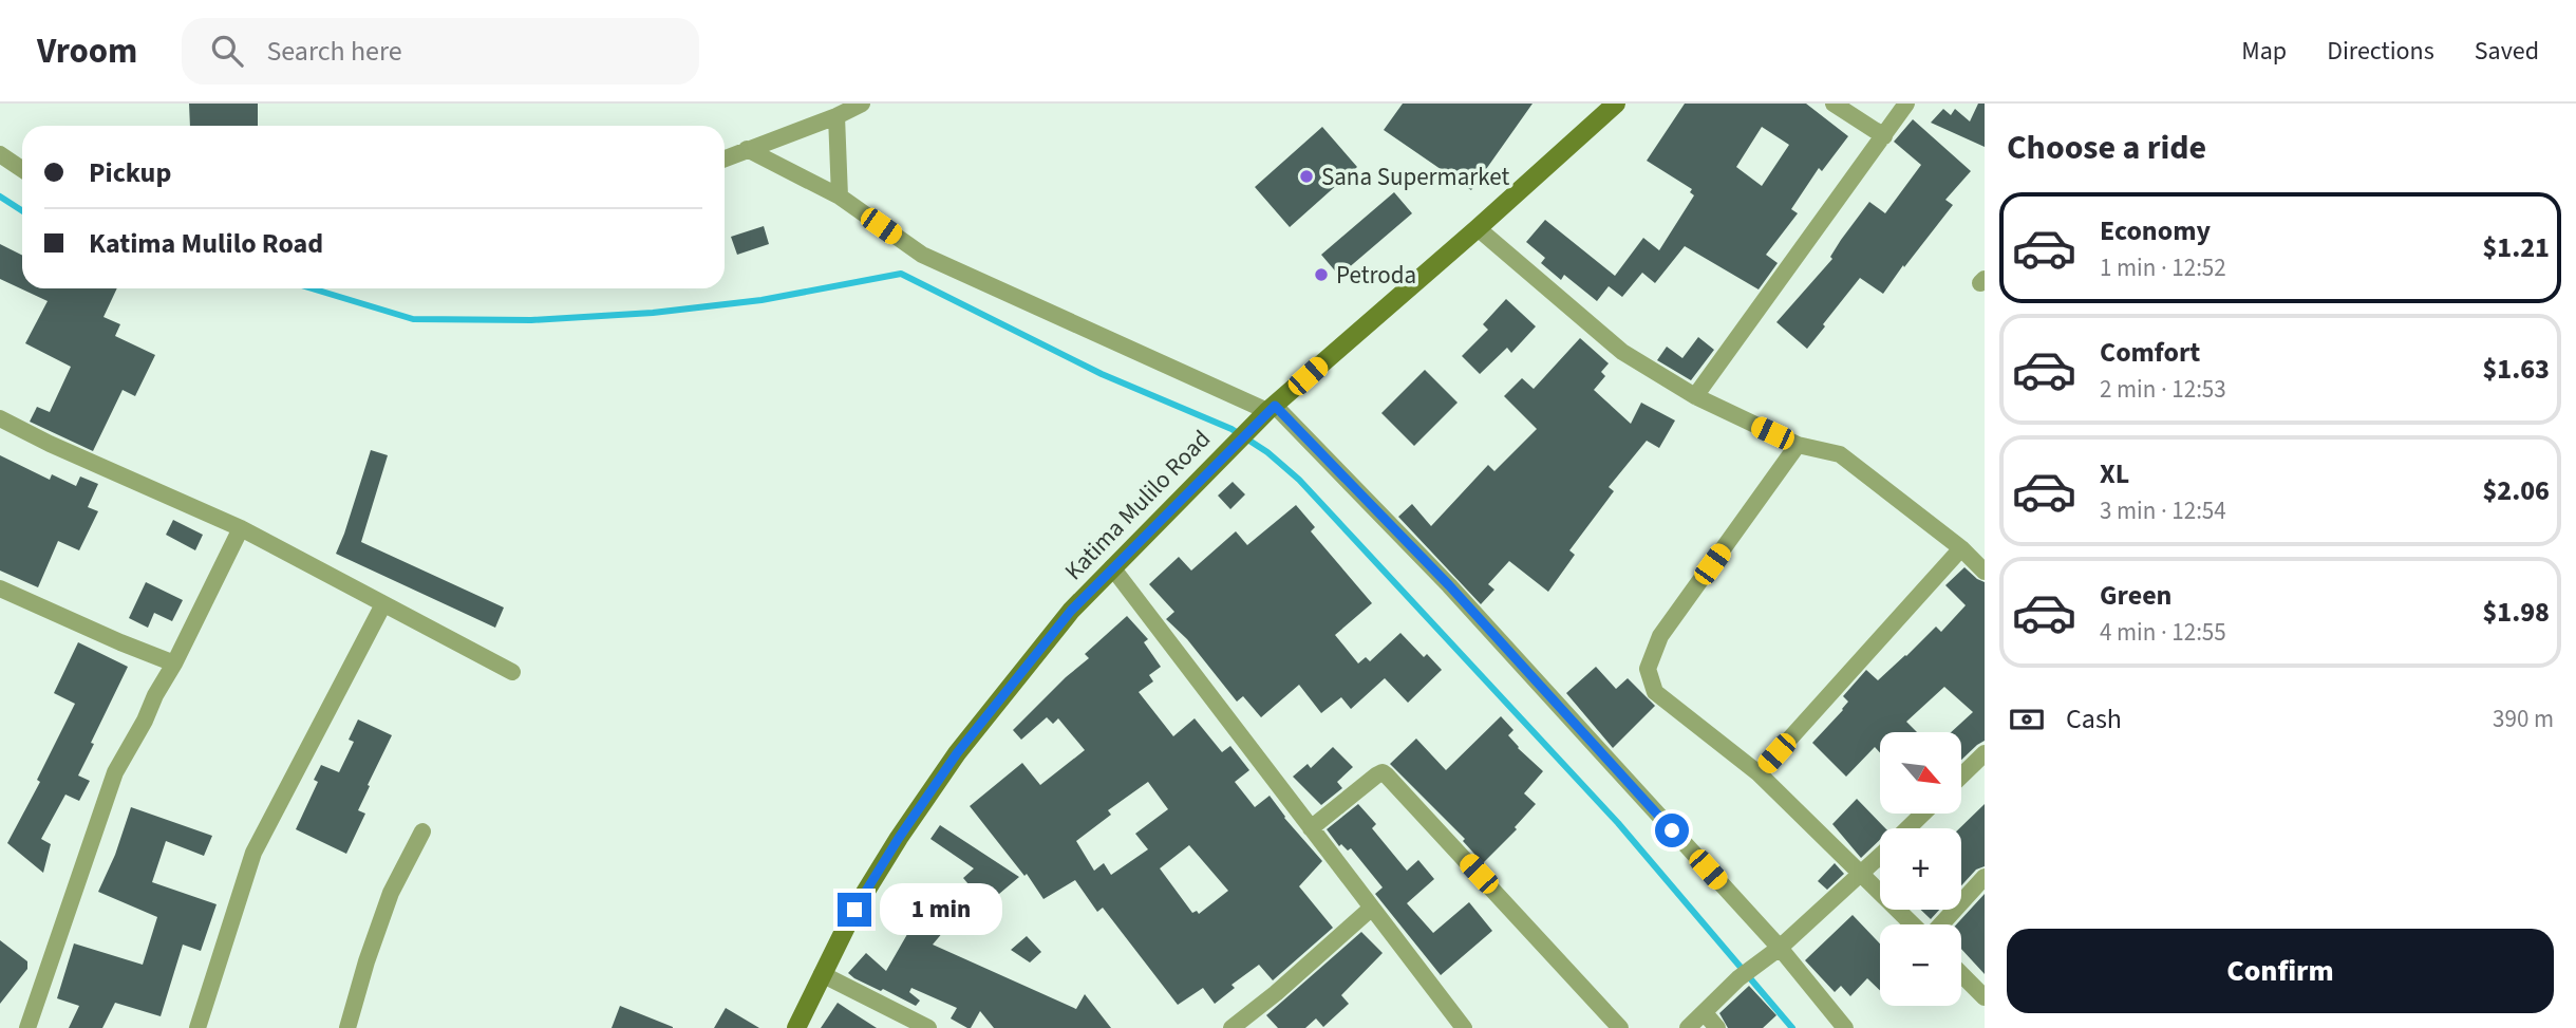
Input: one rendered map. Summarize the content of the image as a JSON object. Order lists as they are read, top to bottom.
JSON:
{
  "streets": {
    "main road": ["Katima Mulilo Road"]
  },
  "places": ["Sana Supermarket", "Petroda"],
  "north": "bottom right",
  "page": {
    "header": "Vroom",
    "search": "Search here",
    "nav": ["Map", "Directions", "Saved"],
    "heading": "Choose a ride",
    "banner": ["Pickup", "Katima Mulilo Road"],
    "list": [
      {
        "name": "Economy",
        "note": "1 min · 12:52",
        "value": "$1.21"
      },
      {
        "name": "Comfort",
        "note": "2 min · 12:53",
        "value": "$1.63"
      },
      {
        "name": "XL",
        "note": "3 min · 12:54",
        "value": "$2.06"
      },
      {
        "name": "Green",
        "note": "4 min · 12:55",
        "value": "$1.98"
      }
    ],
    "pay": ["Cash", "390 m"],
    "map_buttons": ["+", "−"],
    "bubble": "1 min",
    "buttons": "Confirm"
  }
}
